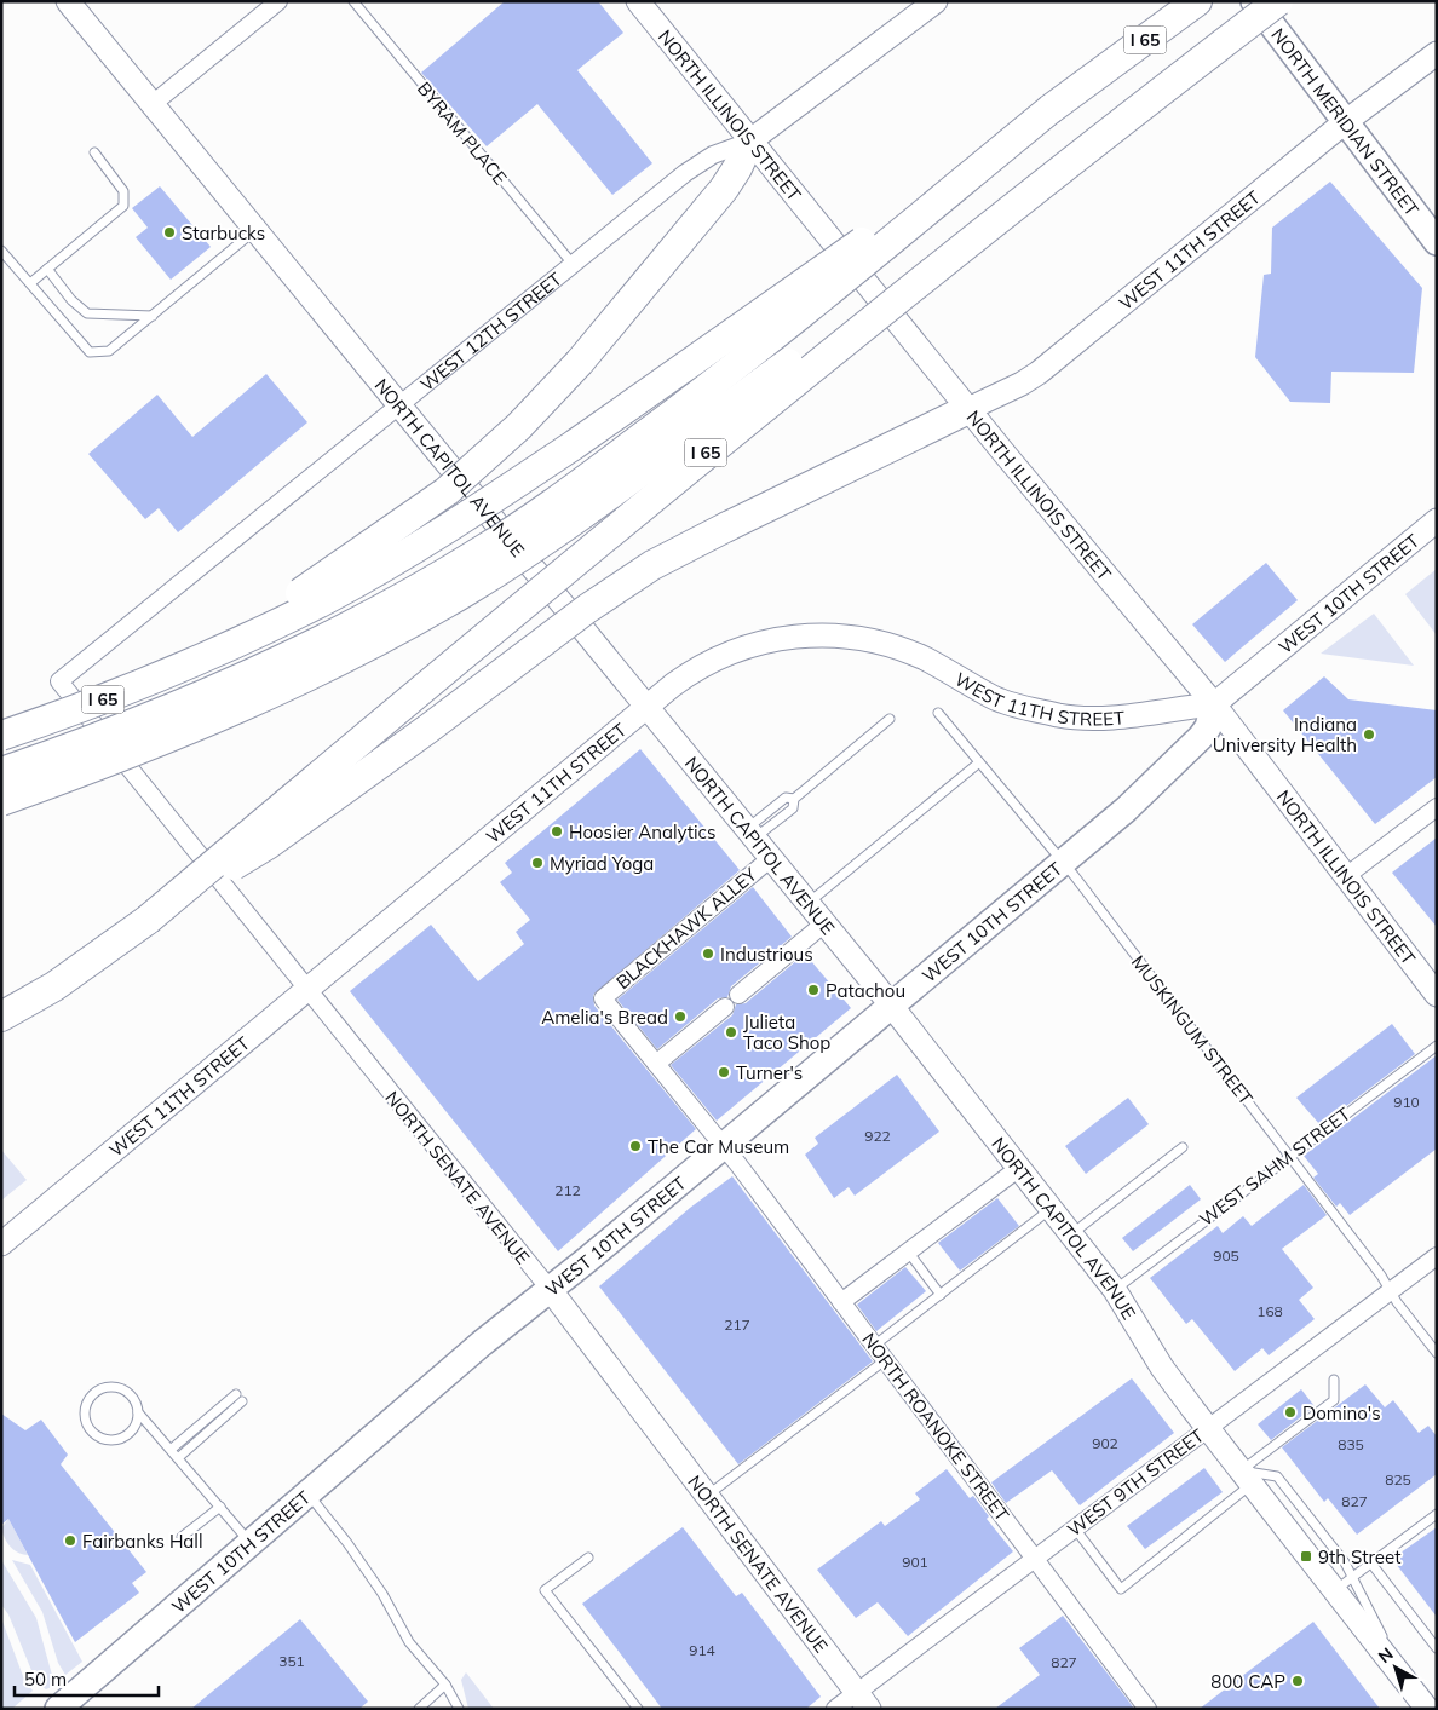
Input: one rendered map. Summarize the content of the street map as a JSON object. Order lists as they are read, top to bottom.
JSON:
{
  "streets": {
    "highway": ["I 65"],
    "main road": [
      "NORTH ILLINOIS STREET",
      "NORTH MERIDIAN STREET",
      "WEST 11TH STREET",
      "WEST 12TH STREET",
      "NORTH CAPITOL AVENUE",
      "WEST 10TH STREET",
      "NORTH SENATE AVENUE"
    ],
    "street": ["BLACKHAWK ALLEY", "NORTH ROANOKE STREET", "WEST 9TH STREET"],
    "lane": ["BYRAM PLACE", "MUSKINGUM STREET", "WEST SAHM STREET"]
  },
  "crossings": [
    ["NORTH ILLINOIS STREET", "WEST 11TH STREET"],
    ["NORTH ILLINOIS STREET", "WEST 12TH STREET"],
    ["NORTH ILLINOIS STREET", "WEST 10TH STREET"],
    ["NORTH MERIDIAN STREET", "WEST 11TH STREET"],
    ["BYRAM PLACE", "WEST 12TH STREET"],
    ["WEST 11TH STREET", "NORTH CAPITOL AVENUE"],
    ["WEST 11TH STREET", "WEST 10TH STREET"],
    ["WEST 11TH STREET", "NORTH SENATE AVENUE"],
    ["WEST 12TH STREET", "NORTH CAPITOL AVENUE"],
    ["WEST 12TH STREET", "NORTH SENATE AVENUE"],
    ["NORTH CAPITOL AVENUE", "WEST 10TH STREET"],
    ["NORTH CAPITOL AVENUE", "BLACKHAWK ALLEY"],
    ["NORTH CAPITOL AVENUE", "WEST SAHM STREET"],
    ["NORTH CAPITOL AVENUE", "WEST 9TH STREET"],
    ["WEST 10TH STREET", "MUSKINGUM STREET"],
    ["WEST 10TH STREET", "NORTH SENATE AVENUE"],
    ["WEST 10TH STREET", "NORTH ROANOKE STREET"],
    ["BLACKHAWK ALLEY", "NORTH ROANOKE STREET"],
    ["MUSKINGUM STREET", "WEST SAHM STREET"],
    ["MUSKINGUM STREET", "WEST 9TH STREET"],
    ["NORTH SENATE AVENUE", "WEST 9TH STREET"],
    ["NORTH ROANOKE STREET", "WEST 9TH STREET"]
  ],
  "places": {
    "other": [
      "Starbucks",
      "Indiana University Health",
      "Hoosier Analytics",
      "Myriad Yoga",
      "Industrious",
      "Patachou",
      "Amelia's Bread",
      "Julieta Taco Shop",
      "Turner's",
      "The Car Museum",
      "Domino's",
      "Fairbanks Hall",
      "800 CAP"
    ],
    "transit": ["9th Street"]
  },
  "house_numbers": [
    "910",
    "922",
    "212",
    "905",
    "168",
    "217",
    "902",
    "835",
    "825",
    "827",
    "901",
    "914",
    "351",
    "827"
  ],
  "scale_bar": "50 m",
  "north": "top left"
}
